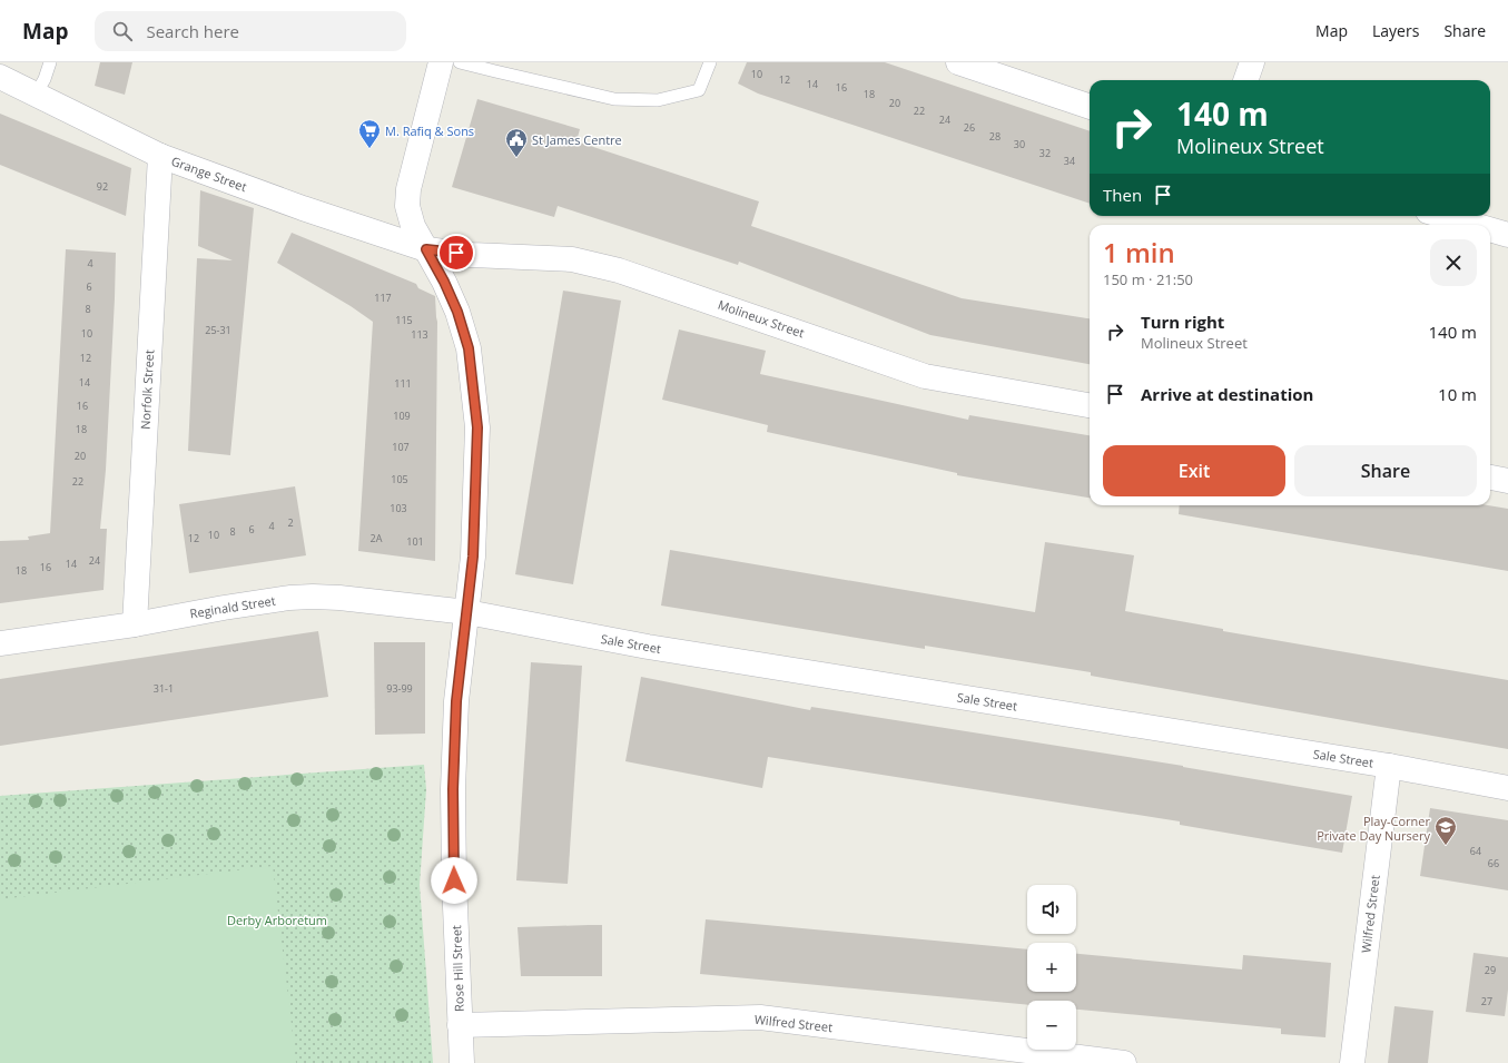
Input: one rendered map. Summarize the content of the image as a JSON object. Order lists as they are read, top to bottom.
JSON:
{
  "streets": {
    "street": [
      "Grange Street",
      "Molineux Street",
      "Norfolk Street",
      "Reginald Street",
      "Sale Street",
      "Wilfred Street",
      "Rose Hill Street"
    ]
  },
  "crossings": [
    ["Grange Street", "Molineux Street"],
    ["Grange Street", "Norfolk Street"],
    ["Grange Street", "Rose Hill Street"],
    ["Molineux Street", "Rose Hill Street"],
    ["Norfolk Street", "Reginald Street"],
    ["Reginald Street", "Sale Street"],
    ["Reginald Street", "Rose Hill Street"],
    ["Sale Street", "Wilfred Street"],
    ["Sale Street", "Rose Hill Street"],
    ["Wilfred Street", "Rose Hill Street"]
  ],
  "parks": ["Derby Arboretum"],
  "places": {
    "supermarket": ["M. Rafiq & Sons"],
    "public building": ["St James Centre"],
    "school or university": ["Play-Corner Private Day Nursery"]
  },
  "house_numbers": [
    "10",
    "12",
    "14",
    "16",
    "18",
    "20",
    "22",
    "24",
    "26",
    "28",
    "30",
    "32",
    "34",
    "92",
    "4",
    "6",
    "117",
    "8",
    "115",
    "25-31",
    "10",
    "113",
    "12",
    "14",
    "111",
    "16",
    "109",
    "18",
    "107",
    "20",
    "105",
    "22",
    "103",
    "2",
    "4",
    "6",
    "8",
    "10",
    "12",
    "2A",
    "101",
    "24",
    "14",
    "16",
    "18",
    "31-1",
    "93-99",
    "64",
    "66",
    "29",
    "27"
  ],
  "page": {
    "header": "Map",
    "search": "Search here",
    "nav": ["Map", "Layers", "Share"],
    "turn": ["140 m", "Molineux Street"],
    "then": "Then",
    "heading": ["1 min", "150 m · 21:50"],
    "list": [
      {
        "name": "Turn right",
        "note": "Molineux Street",
        "value": "140 m"
      },
      {
        "name": "Arrive at destination",
        "value": "10 m"
      }
    ],
    "buttons": ["Exit", "Share"],
    "map_buttons": ["+", "−"]
  }
}
